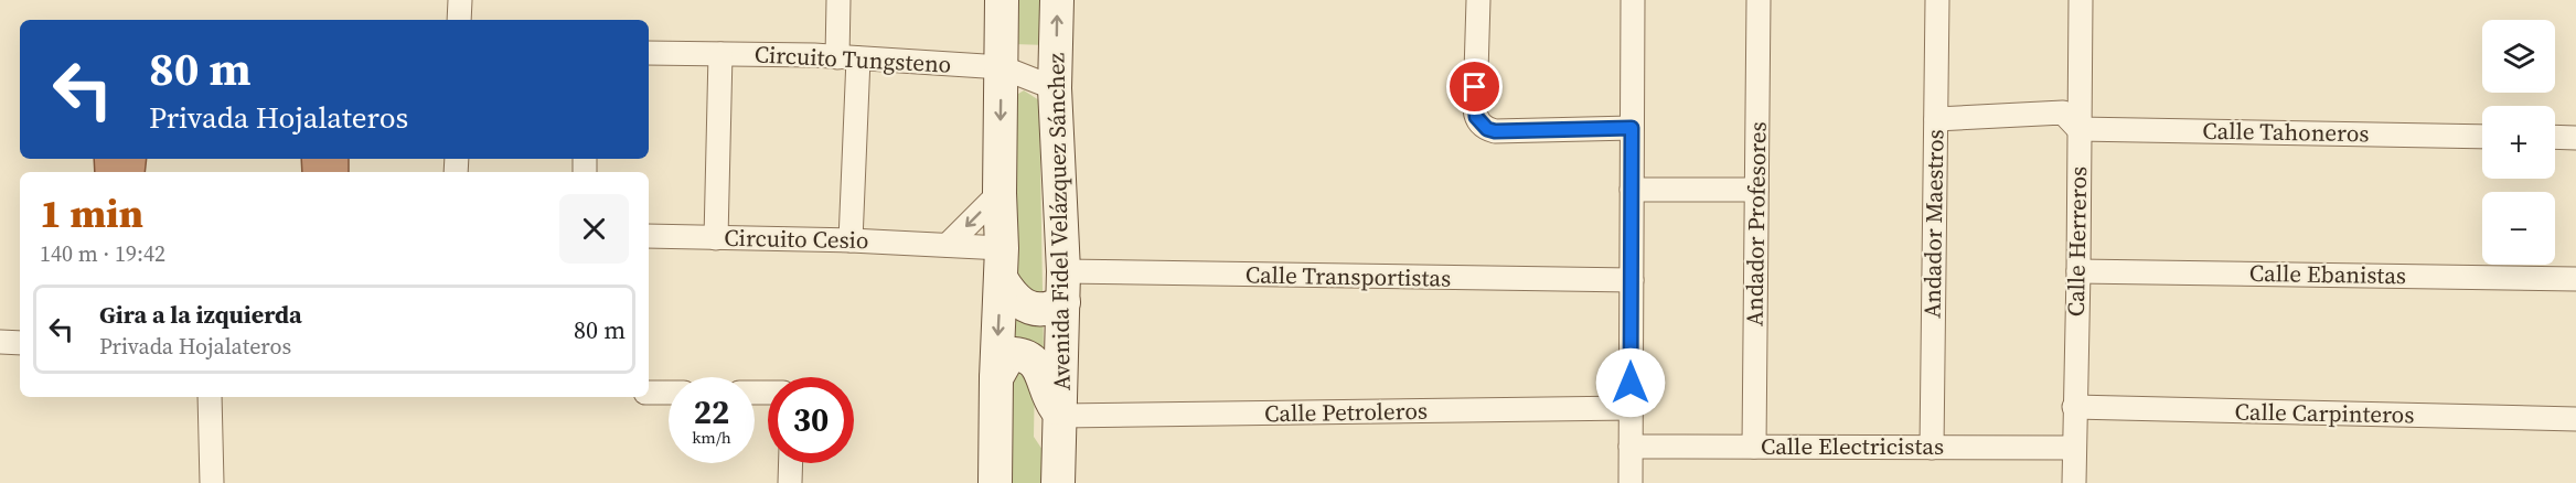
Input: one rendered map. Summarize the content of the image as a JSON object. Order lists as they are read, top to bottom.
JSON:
{
  "streets": {
    "main road": ["Avenida Fidel Velázquez Sánchez"],
    "street": [
      "Circuito Tungsteno",
      "Calle Tahoneros",
      "Andador Profesores",
      "Andador Maestros",
      "Circuito Cesio",
      "Calle Herreros",
      "Calle Ebanistas",
      "Calle Transportistas",
      "Calle Petroleros",
      "Calle Carpinteros",
      "Calle Electricistas"
    ]
  },
  "crossings": [
    ["Circuito Tungsteno", "Avenida Fidel Velázquez Sánchez"],
    ["Calle Tahoneros", "Calle Herreros"],
    ["Avenida Fidel Velázquez Sánchez", "Calle Transportistas"],
    ["Avenida Fidel Velázquez Sánchez", "Calle Petroleros"],
    ["Andador Profesores", "Calle Electricistas"],
    ["Andador Maestros", "Calle Electricistas"],
    ["Calle Herreros", "Calle Ebanistas"],
    ["Calle Herreros", "Calle Carpinteros"],
    ["Calle Herreros", "Calle Electricistas"]
  ],
  "page": {
    "map_buttons": ["+", "−"],
    "turn": ["80 m", "Privada Hojalateros"],
    "heading": ["1 min", "140 m · 19:42"],
    "list": [
      {
        "name": "Gira a la izquierda",
        "note": "Privada Hojalateros",
        "value": "80 m"
      }
    ],
    "speed": "22 km/h",
    "limit": "30"
  }
}
